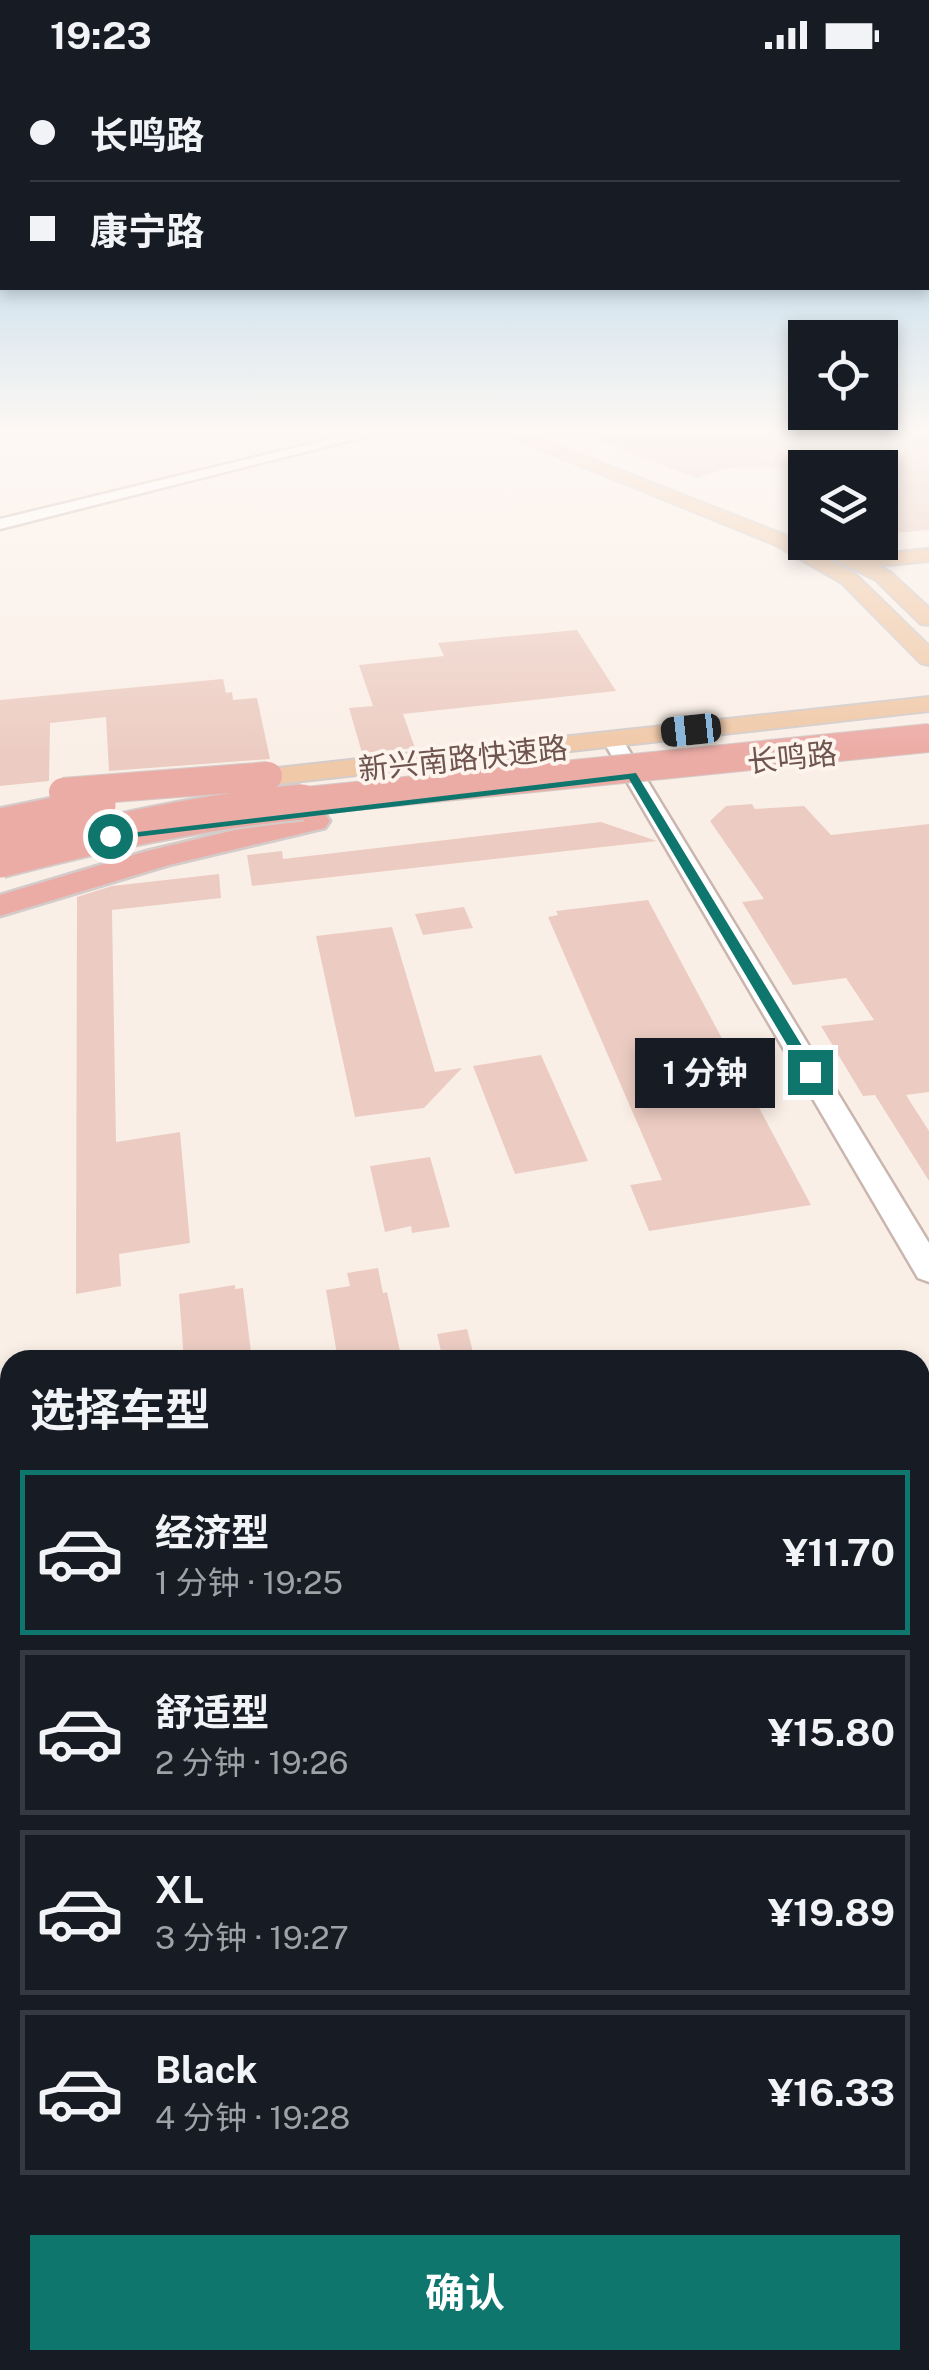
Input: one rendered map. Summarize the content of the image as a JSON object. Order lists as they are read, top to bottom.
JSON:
{
  "streets": {
    "highway": ["新兴南路快速路"],
    "main road": ["长鸣路"]
  },
  "crossings": [
    ["长鸣路", "新兴南路快速路"]
  ],
  "page": {
    "status": "19:23",
    "banner": ["长鸣路", "康宁路"],
    "bubble": "1 分钟",
    "heading": "选择车型",
    "list": [
      {
        "name": "经济型",
        "note": "1 分钟 · 19:25",
        "value": "¥11.70"
      },
      {
        "name": "舒适型",
        "note": "2 分钟 · 19:26",
        "value": "¥15.80"
      },
      {
        "name": "XL",
        "note": "3 分钟 · 19:27",
        "value": "¥19.89"
      },
      {
        "name": "Black",
        "note": "4 分钟 · 19:28",
        "value": "¥16.33"
      }
    ],
    "buttons": "确认"
  }
}
